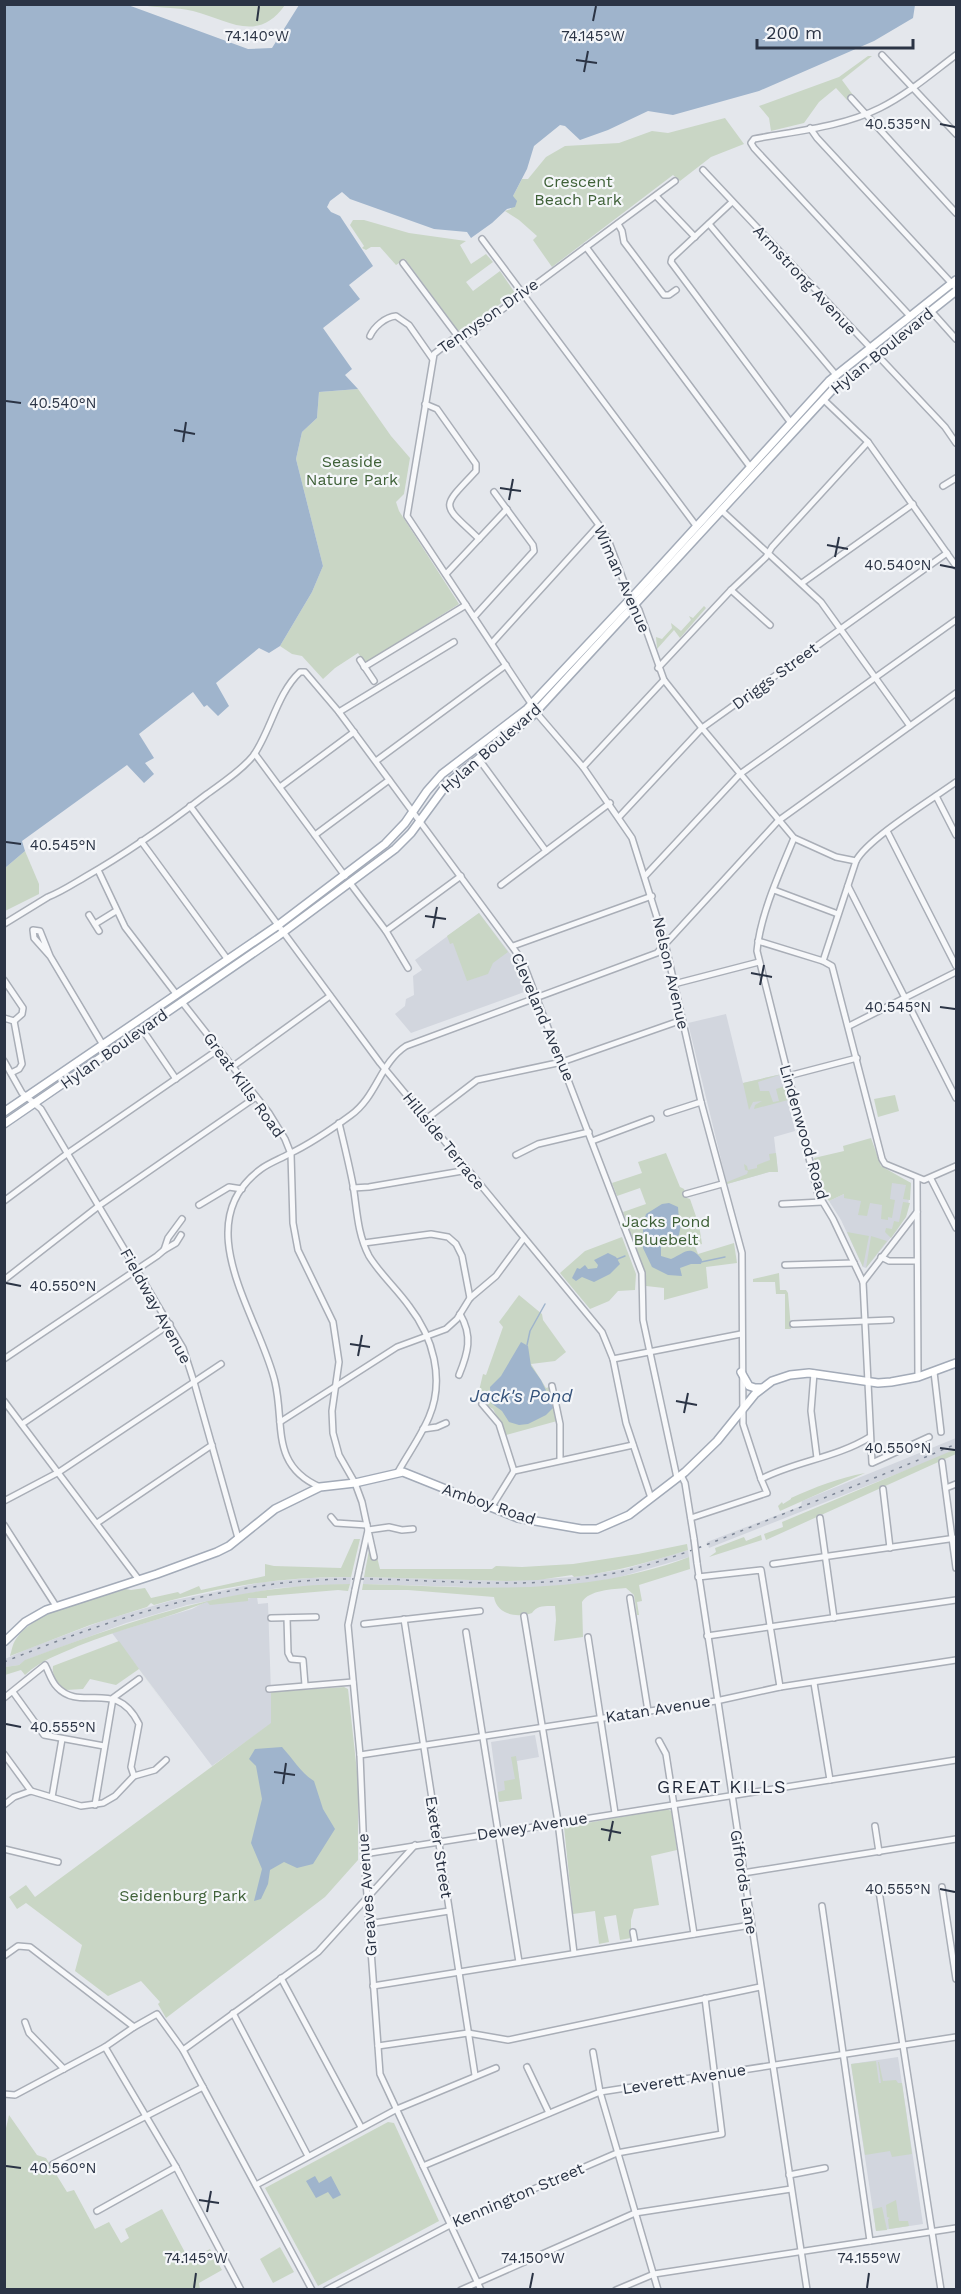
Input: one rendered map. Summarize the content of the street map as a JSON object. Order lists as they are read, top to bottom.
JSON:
{
  "streets": {
    "main road": ["Hylan Boulevard", "Amboy Road"],
    "street": [
      "Armstrong Avenue",
      "Tennyson Drive",
      "Wiman Avenue",
      "Driggs Street",
      "Nelson Avenue",
      "Cleveland Avenue",
      "Great Kills Road",
      "Lindenwood Road",
      "Hillside Terrace",
      "Fieldway Avenue",
      "Katan Avenue",
      "Dewey Avenue",
      "Exeter Street",
      "Giffords Lane",
      "Greaves Avenue",
      "Leverett Avenue",
      "Kennington Street"
    ]
  },
  "crossings": [
    ["Armstrong Avenue", "Hylan Boulevard"],
    ["Tennyson Drive", "Wiman Avenue"],
    ["Tennyson Drive", "Nelson Avenue"],
    ["Hylan Boulevard", "Wiman Avenue"],
    ["Hylan Boulevard", "Nelson Avenue"],
    ["Hylan Boulevard", "Cleveland Avenue"],
    ["Hylan Boulevard", "Great Kills Road"],
    ["Hylan Boulevard", "Hillside Terrace"],
    ["Hylan Boulevard", "Fieldway Avenue"],
    ["Wiman Avenue", "Driggs Street"],
    ["Wiman Avenue", "Lindenwood Road"],
    ["Driggs Street", "Nelson Avenue"],
    ["Nelson Avenue", "Amboy Road"],
    ["Nelson Avenue", "Giffords Lane"],
    ["Cleveland Avenue", "Amboy Road"],
    ["Cleveland Avenue", "Giffords Lane"],
    ["Great Kills Road", "Greaves Avenue"],
    ["Lindenwood Road", "Amboy Road"],
    ["Hillside Terrace", "Amboy Road"],
    ["Amboy Road", "Giffords Lane"],
    ["Katan Avenue", "Exeter Street"],
    ["Katan Avenue", "Giffords Lane"],
    ["Katan Avenue", "Greaves Avenue"],
    ["Dewey Avenue", "Exeter Street"],
    ["Dewey Avenue", "Giffords Lane"],
    ["Dewey Avenue", "Greaves Avenue"],
    ["Giffords Lane", "Leverett Avenue"],
    ["Greaves Avenue", "Leverett Avenue"],
    ["Greaves Avenue", "Kennington Street"],
    ["Leverett Avenue", "Kennington Street"]
  ],
  "districts": ["GREAT KILLS"],
  "water": ["Jack's Pond"],
  "parks": [
    "Crescent Beach Park",
    "Seaside Nature Park",
    "Jacks Pond Bluebelt",
    "Seidenburg Park"
  ],
  "scale_bar": "200 m",
  "coordinates": [
    "74.140°W",
    "74.145°W",
    "40.535°N",
    "40.540°N",
    "40.545°N",
    "40.550°N",
    "40.555°N",
    "40.560°N",
    "74.150°W",
    "74.155°W"
  ]
}
